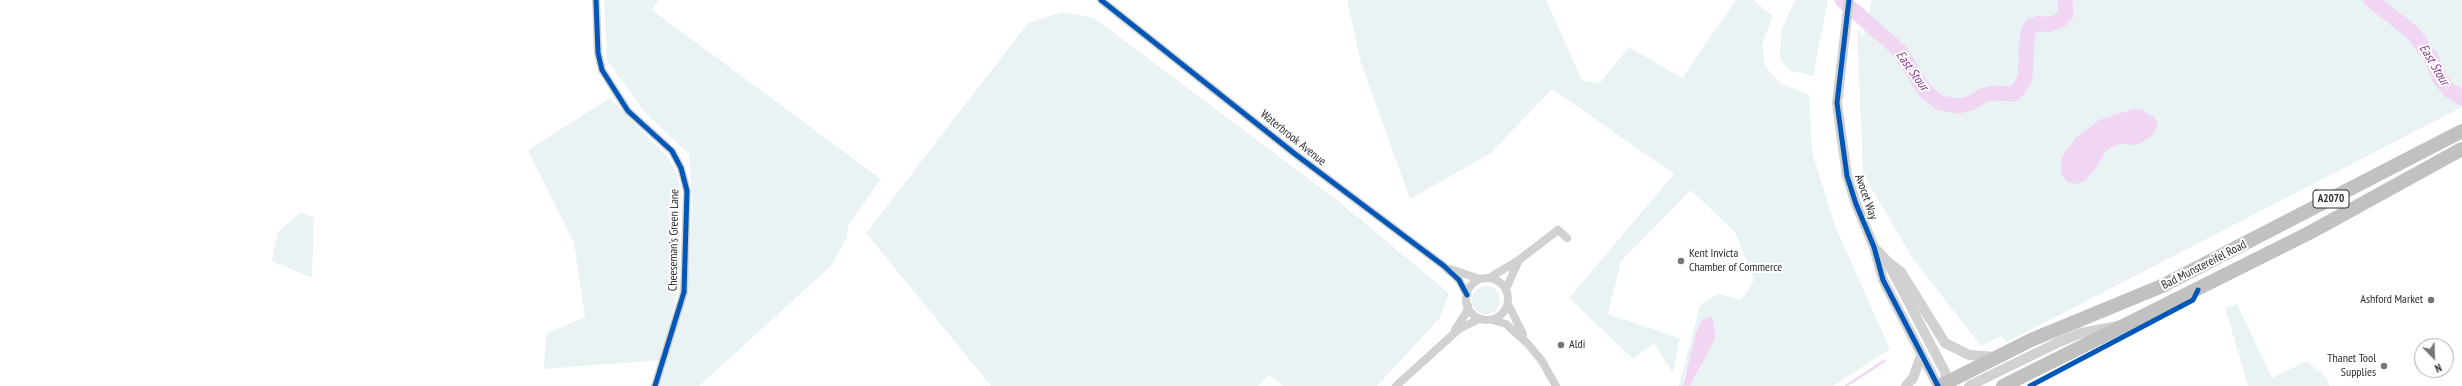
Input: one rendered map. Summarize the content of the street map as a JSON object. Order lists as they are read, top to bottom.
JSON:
{
  "streets": {
    "highway": ["A2070", "Bad Munstereifel Road"],
    "street": ["Waterbrook Avenue", "Avocet Way", "Cheeseman's Green Lane"]
  },
  "crossings": [
    ["Avocet Way", "Bad Munstereifel Road"]
  ],
  "water": ["East Stour"],
  "places": [
    "Kent Invicta Chamber of Commerce",
    "Ashford Market",
    "Aldi",
    "Thanet Tool Supplies"
  ],
  "north": "bottom right"
}
